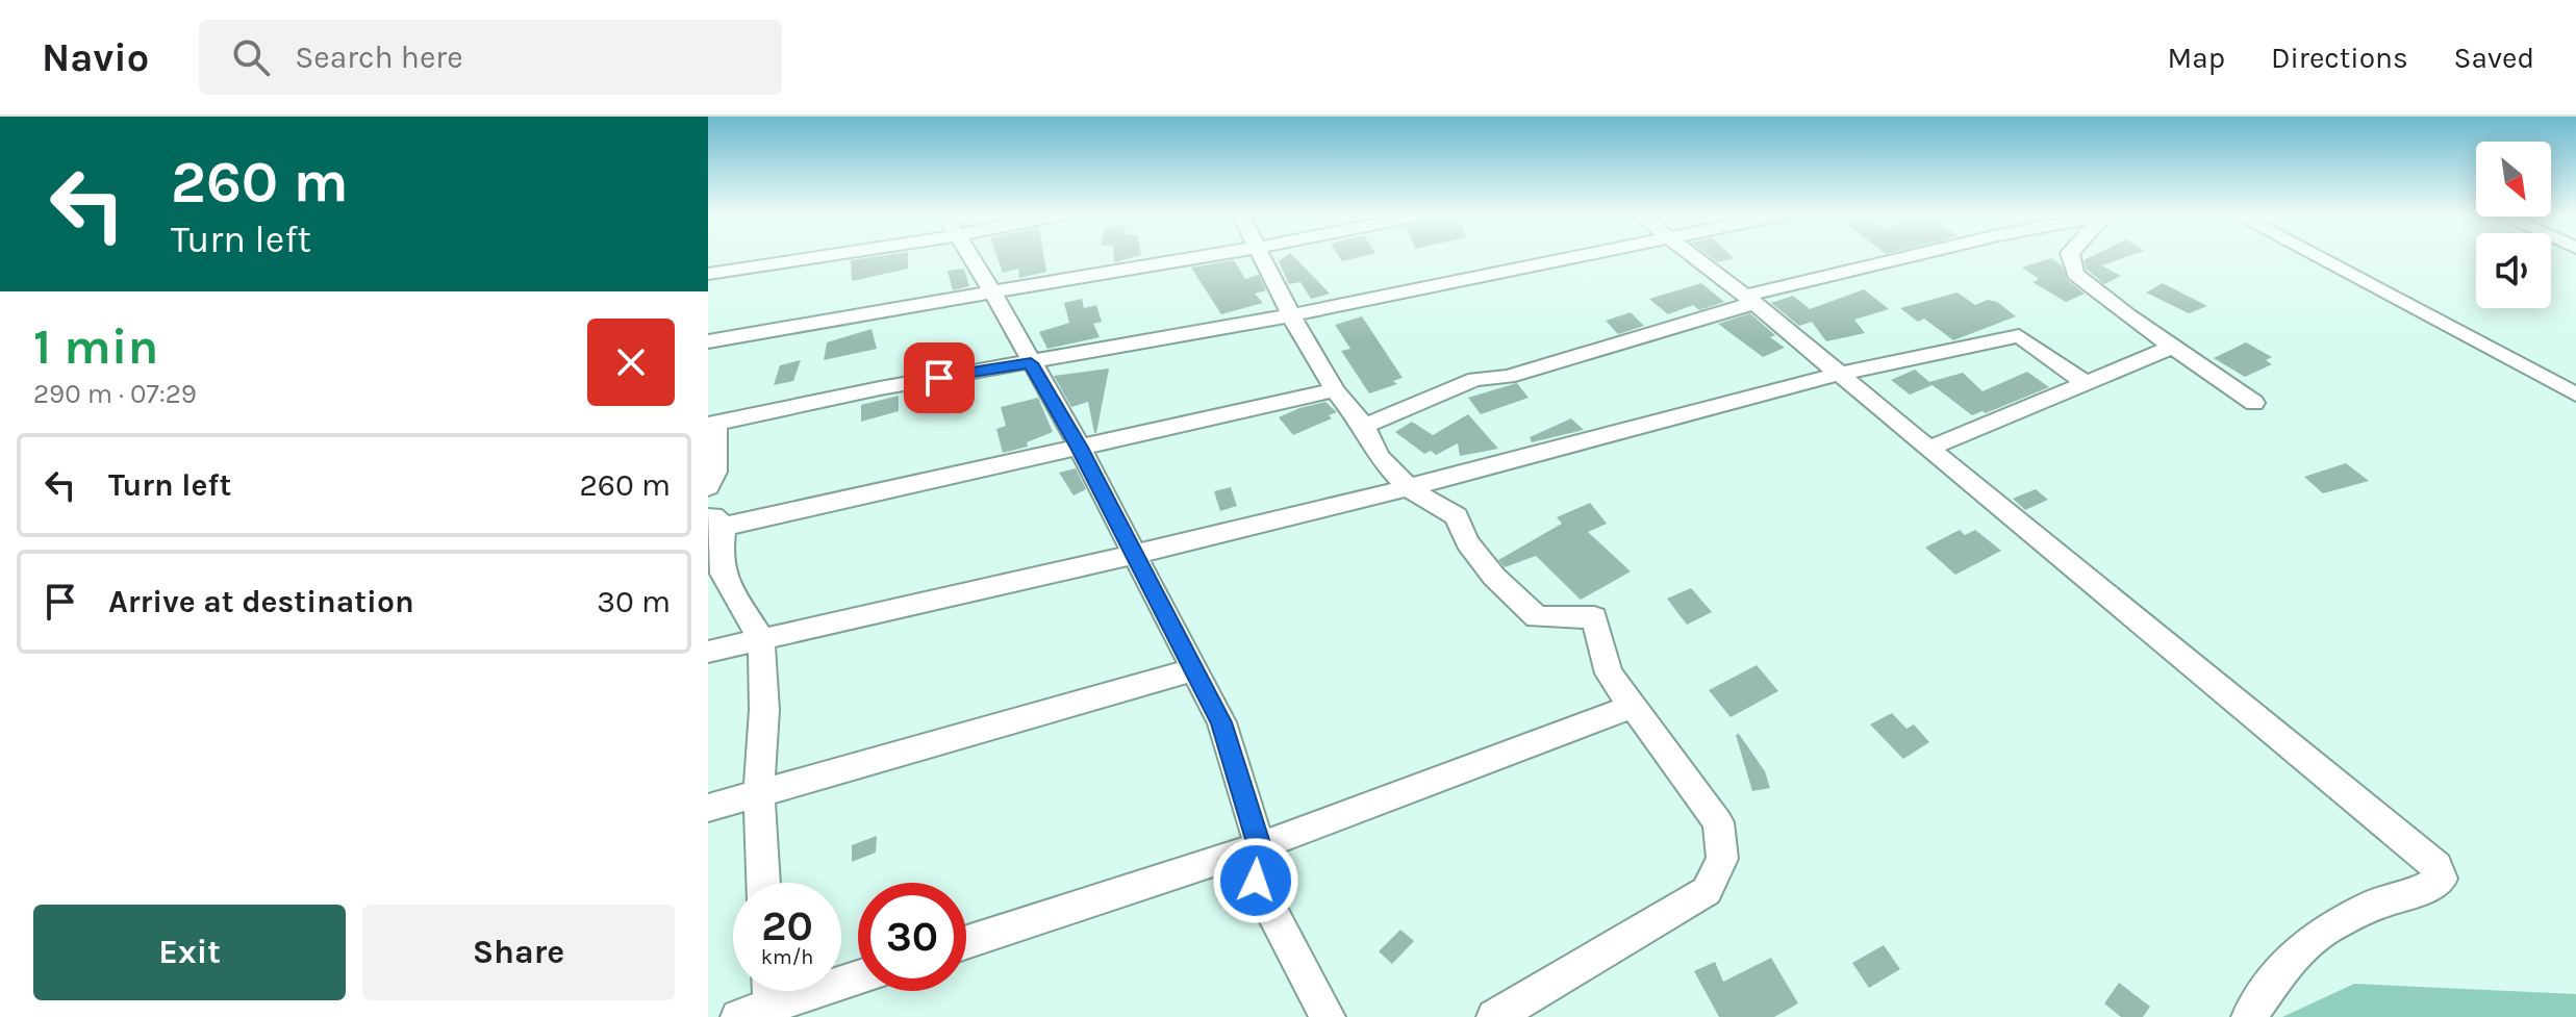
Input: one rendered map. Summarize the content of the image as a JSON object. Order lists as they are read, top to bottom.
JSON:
{
  "north": "bottom right",
  "page": {
    "header": "Navio",
    "search": "Search here",
    "nav": ["Map", "Directions", "Saved"],
    "turn": ["260 m", "Turn left"],
    "heading": ["1 min", "290 m · 07:29"],
    "list": [
      {
        "name": "Turn left",
        "value": "260 m"
      },
      {
        "name": "Arrive at destination",
        "value": "30 m"
      }
    ],
    "speed": "20 km/h",
    "limit": "30",
    "buttons": ["Exit", "Share"]
  }
}
